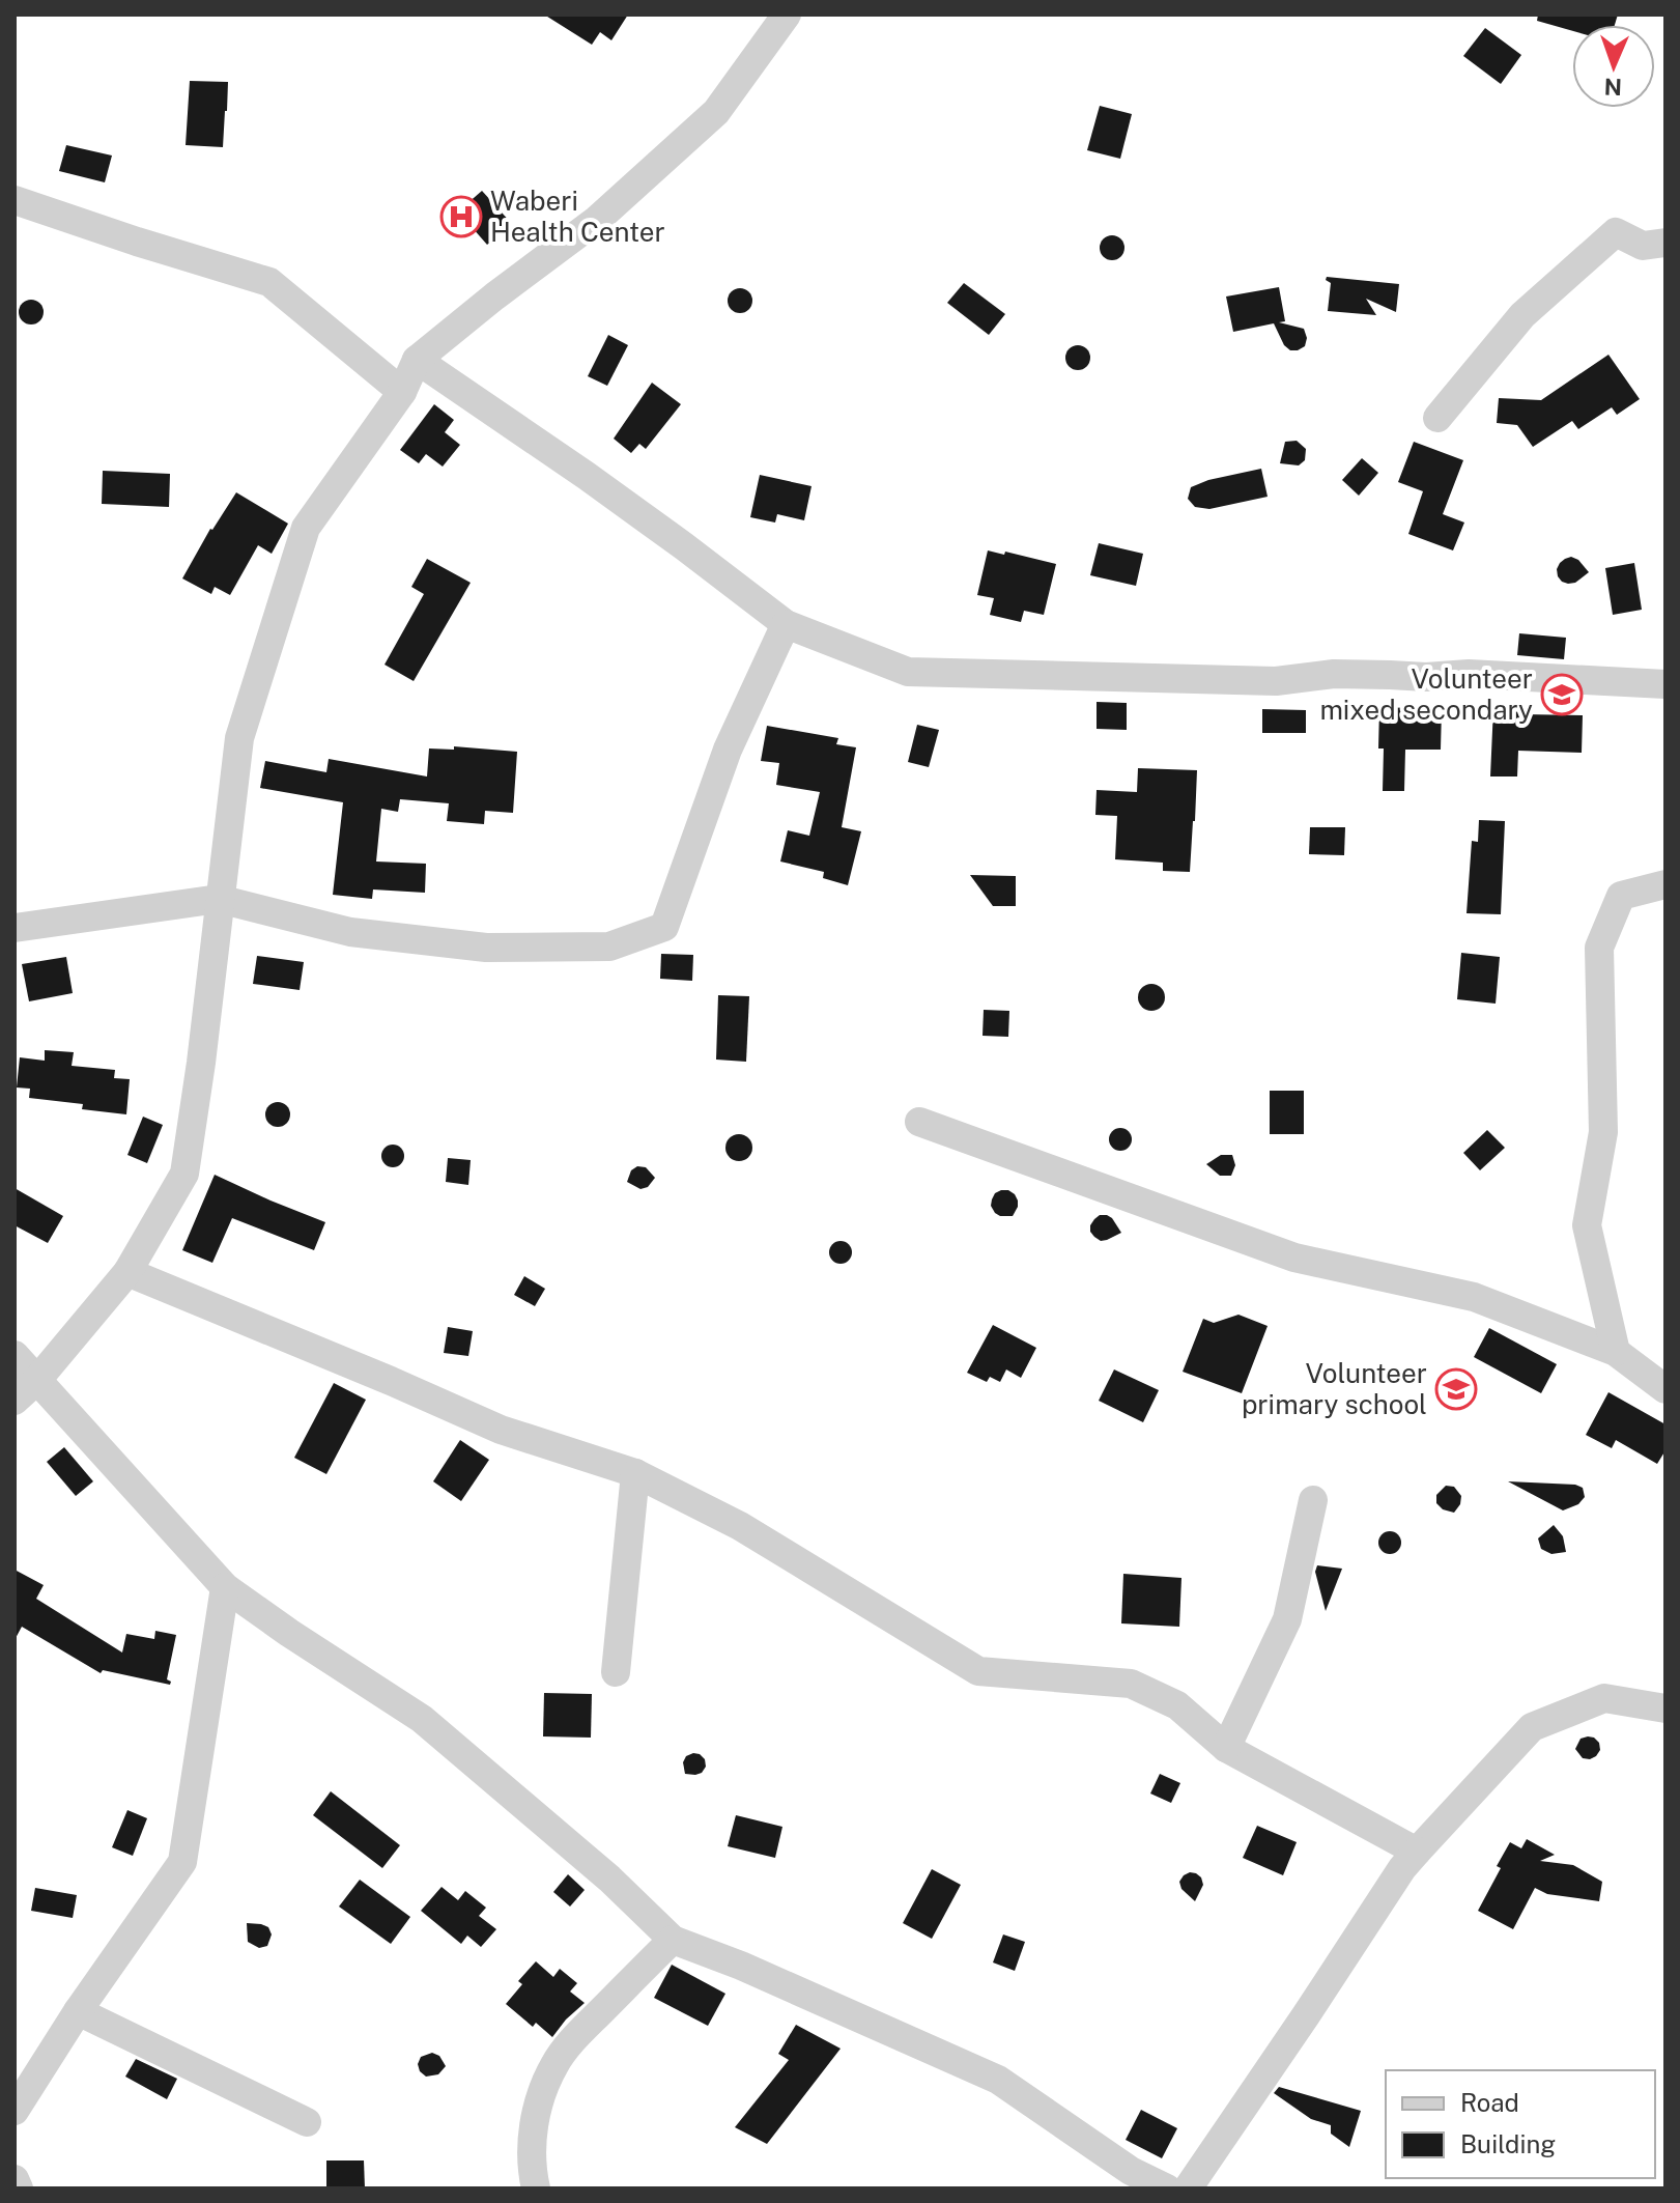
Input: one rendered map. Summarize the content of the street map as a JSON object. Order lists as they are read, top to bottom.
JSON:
{
  "places": {
    "hospital": ["Waberi Health Center"],
    "school or university": ["Volunteer mixed secondary", "Volunteer primary school"]
  },
  "legend": ["Road", "Building"],
  "north": "bottom"
}
